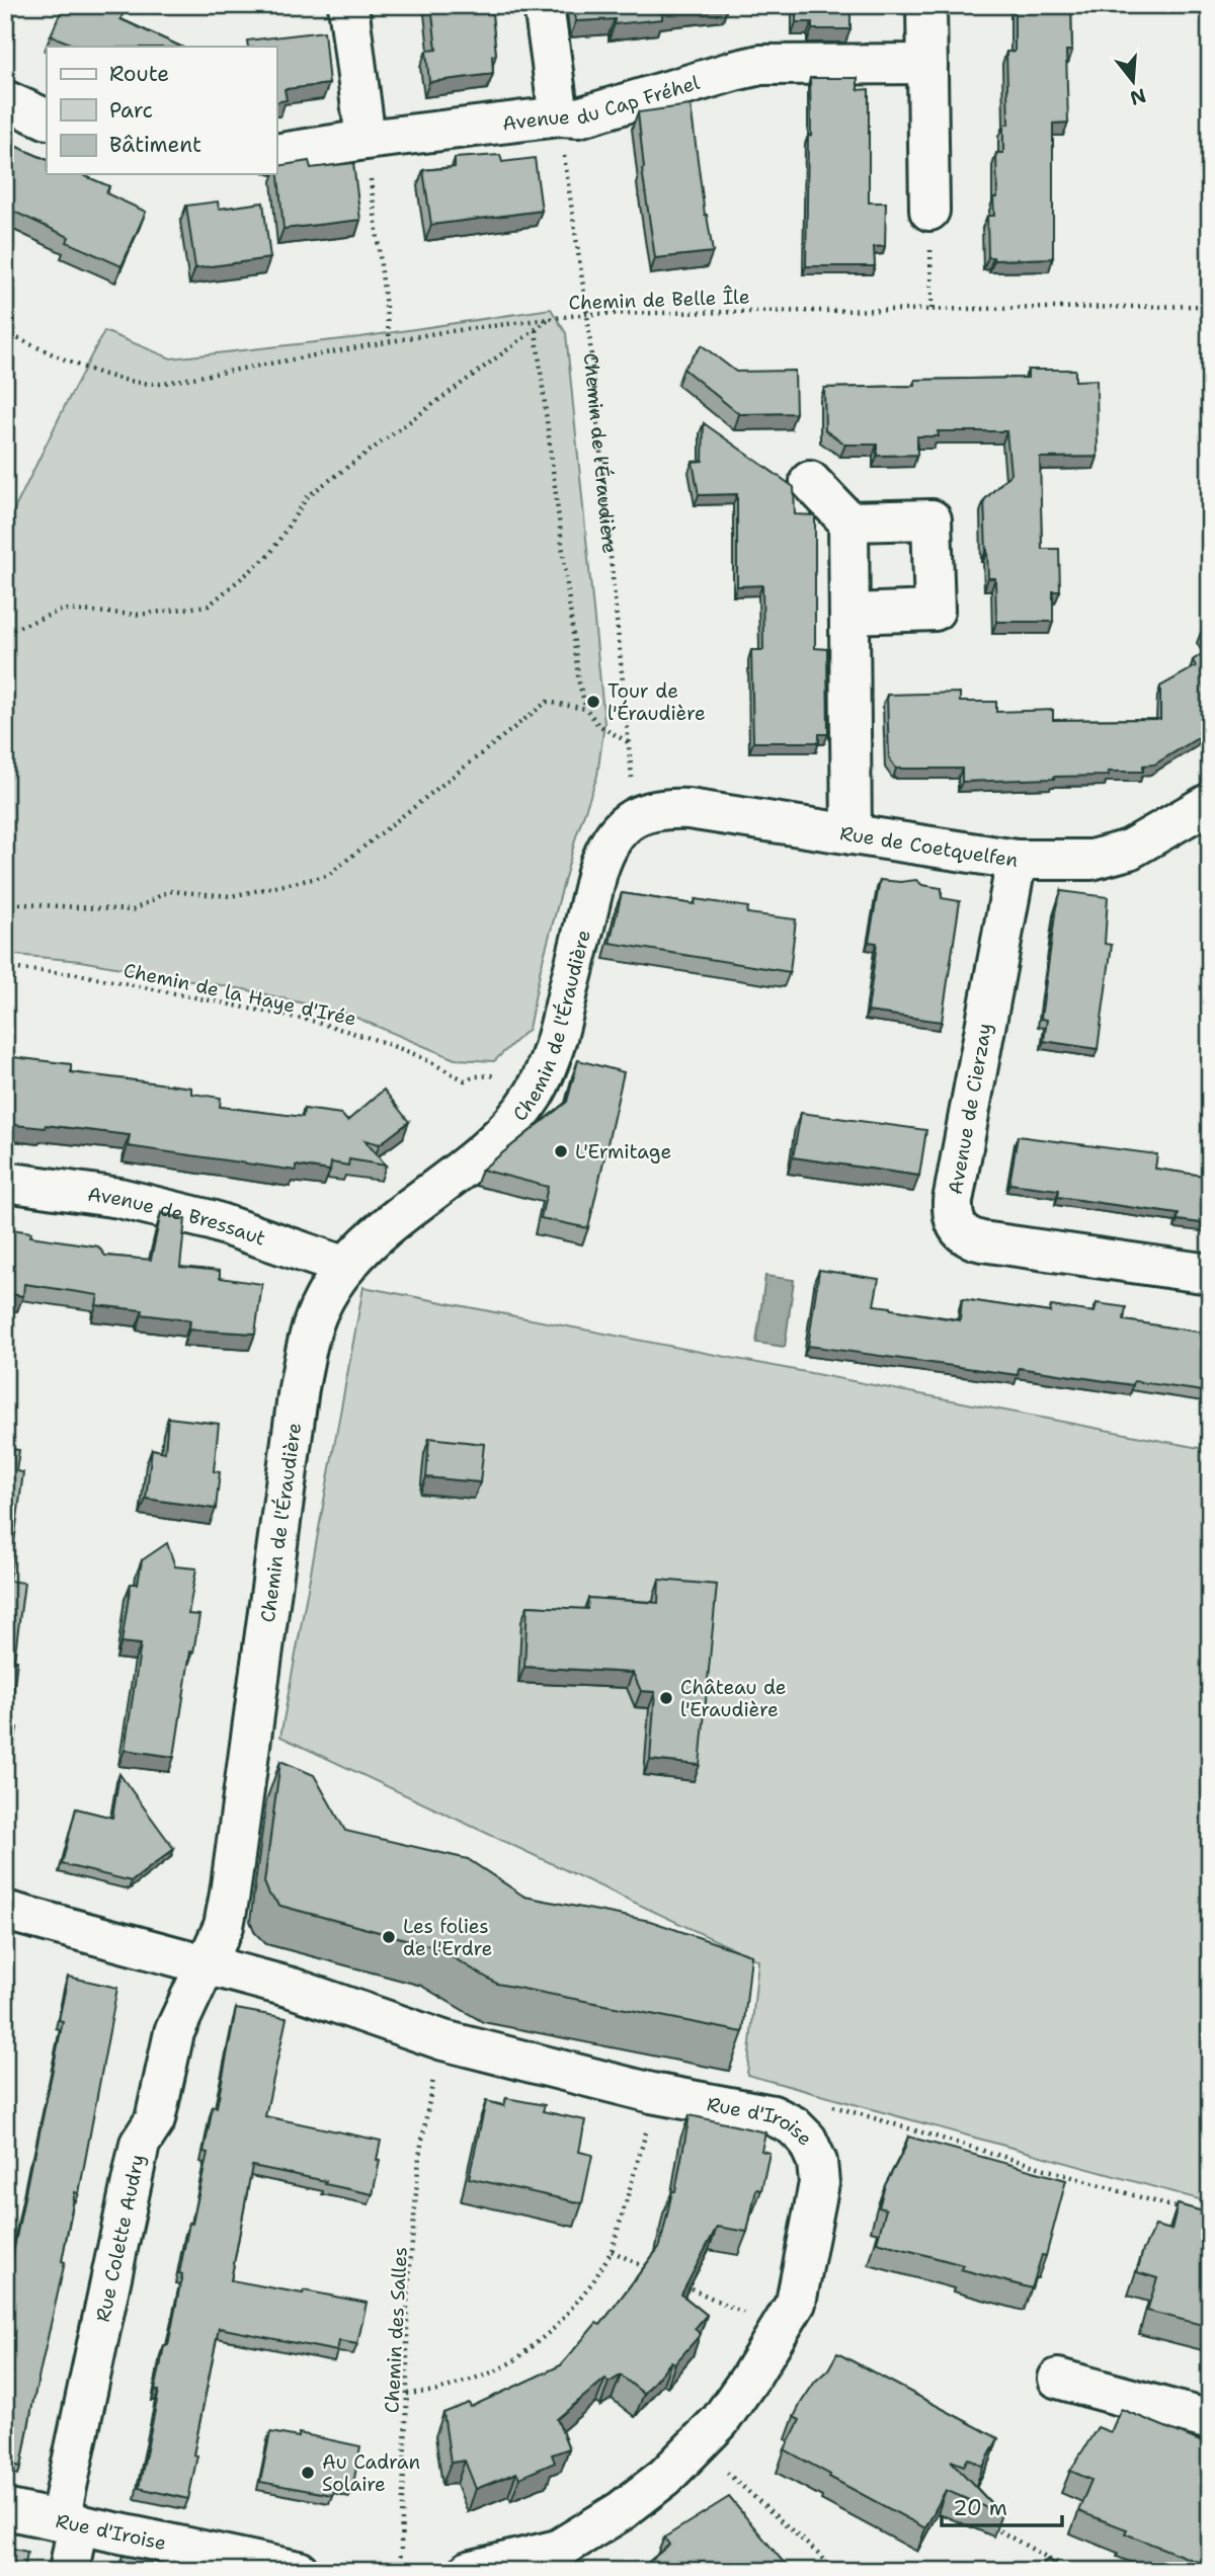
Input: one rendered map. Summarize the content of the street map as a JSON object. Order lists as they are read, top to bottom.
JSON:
{
  "streets": {
    "street": [
      "Avenue du Cap Fréhel",
      "Chemin de l'Éraudière",
      "Rue de Coetquelfen",
      "Avenue de Cierzay",
      "Avenue de Bressaut",
      "Rue d'Iroise",
      "Rue Colette Audry"
    ],
    "path": ["Chemin de Belle Île", "Chemin de la Haye d'Irée", "Chemin des Salles"]
  },
  "crossings": [
    ["Avenue du Cap Fréhel", "Chemin de l'Éraudière"],
    ["Chemin de Belle Île", "Chemin de l'Éraudière"],
    ["Chemin de l'Éraudière", "Rue de Coetquelfen"],
    ["Chemin de l'Éraudière", "Avenue de Bressaut"],
    ["Chemin de l'Éraudière", "Rue d'Iroise"],
    ["Chemin de l'Éraudière", "Rue Colette Audry"],
    ["Rue de Coetquelfen", "Avenue de Cierzay"],
    ["Rue d'Iroise", "Rue Colette Audry"]
  ],
  "places": [
    "Tour de l'Éraudière",
    "L'Ermitage",
    "Château de l'Eraudière",
    "Les folies de l'Erdre",
    "Au Cadran Solaire"
  ],
  "legend": ["Route", "Parc", "Bâtiment"],
  "scale_bar": "20 m",
  "north": "bottom"
}
